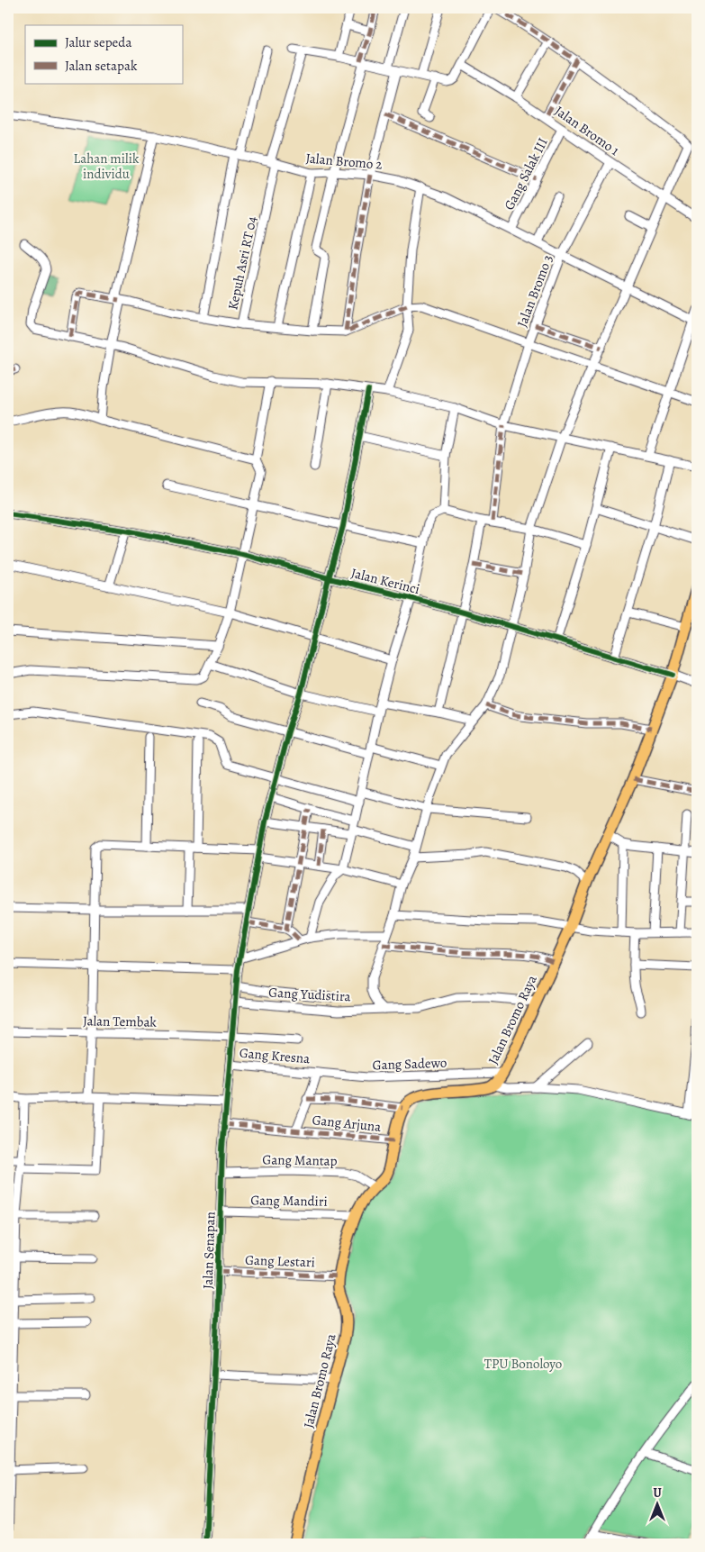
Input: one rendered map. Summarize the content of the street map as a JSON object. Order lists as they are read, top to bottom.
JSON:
{
  "streets": {
    "main road": ["Jalan Bromo Raya"],
    "street": [
      "Jalan Bromo 1",
      "Jalan Bromo 2",
      "Gang Salak III",
      "Kepuh Asri RT 04",
      "Jalan Bromo 3",
      "Jalan Kerinci",
      "Gang Yudistira",
      "Jalan Tembak",
      "Gang Kresna",
      "Gang Sadewo",
      "Gang Arjuna",
      "Gang Mantap",
      "Gang Mandiri",
      "Jalan Senapan",
      "Gang Lestari"
    ]
  },
  "crossings": [
    ["Jalan Bromo 1", "Gang Salak III"],
    ["Jalan Bromo 1", "Jalan Bromo 3"],
    ["Jalan Bromo 2", "Gang Salak III"],
    ["Jalan Bromo 2", "Kepuh Asri RT 04"],
    ["Jalan Bromo 2", "Jalan Bromo 3"],
    ["Jalan Kerinci", "Jalan Bromo Raya"],
    ["Jalan Kerinci", "Jalan Senapan"],
    ["Gang Yudistira", "Jalan Bromo Raya"],
    ["Gang Yudistira", "Jalan Senapan"],
    ["Jalan Bromo Raya", "Gang Sadewo"],
    ["Jalan Bromo Raya", "Gang Arjuna"],
    ["Jalan Bromo Raya", "Gang Mantap"],
    ["Jalan Bromo Raya", "Gang Mandiri"],
    ["Jalan Bromo Raya", "Gang Lestari"],
    ["Jalan Tembak", "Jalan Senapan"],
    ["Gang Kresna", "Gang Sadewo"],
    ["Gang Kresna", "Jalan Senapan"],
    ["Gang Arjuna", "Jalan Senapan"],
    ["Gang Mantap", "Jalan Senapan"],
    ["Gang Mandiri", "Jalan Senapan"],
    ["Jalan Senapan", "Gang Lestari"]
  ],
  "parks": ["Lahan milik individu", "TPU Bonoloyo"],
  "legend": ["Jalur sepeda", "Jalan setapak"],
  "north": "top"
}
